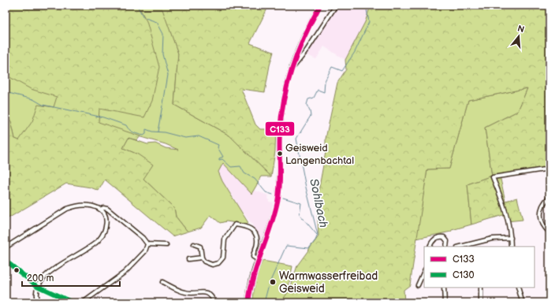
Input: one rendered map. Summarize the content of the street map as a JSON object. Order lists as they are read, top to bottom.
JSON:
{
  "water": ["Sohlbach"],
  "places": ["Geisweid Langenbachtal", "Warmwasserfreibad Geisweid"],
  "lines": ["transit line C133", "transit line C130"],
  "legend": ["C133", "C130"],
  "scale_bar": "200 m",
  "north": "top"
}
